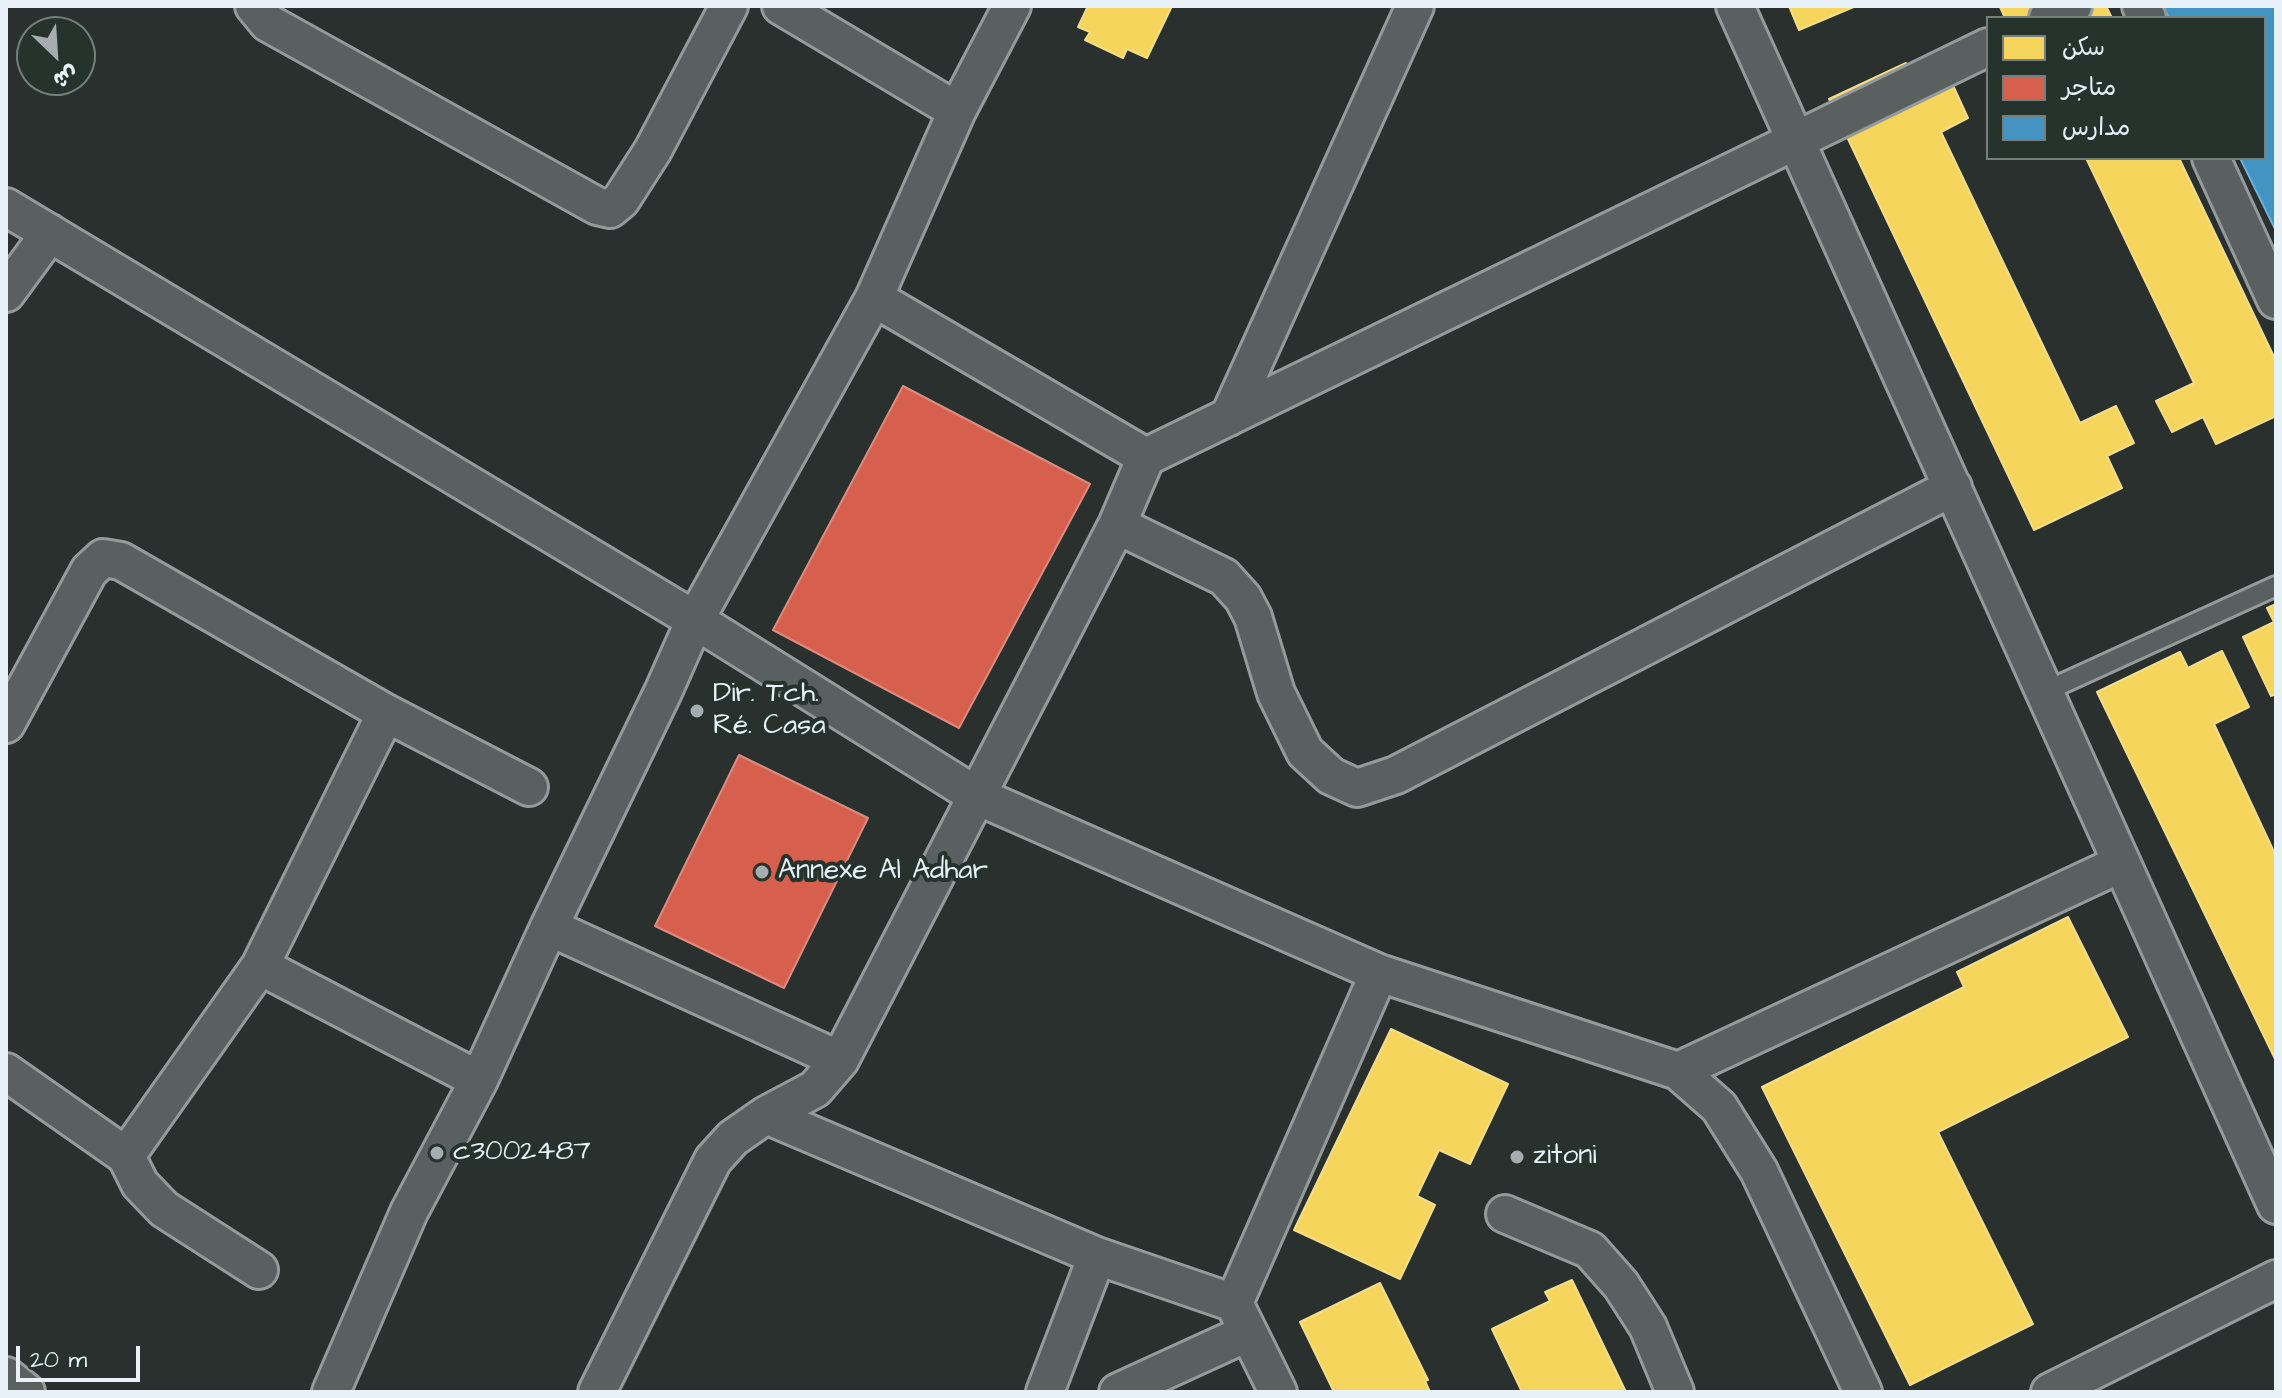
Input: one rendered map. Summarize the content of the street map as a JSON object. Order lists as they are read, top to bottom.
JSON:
{
  "places": [
    "Dir. Tch. Ré. Casa",
    "Annexe Al Adhar",
    "c3002487",
    "zitoni"
  ],
  "legend": ["سكن", "متاجر", "مدارس"],
  "scale_bar": "20 m",
  "north": "bottom right"
}
